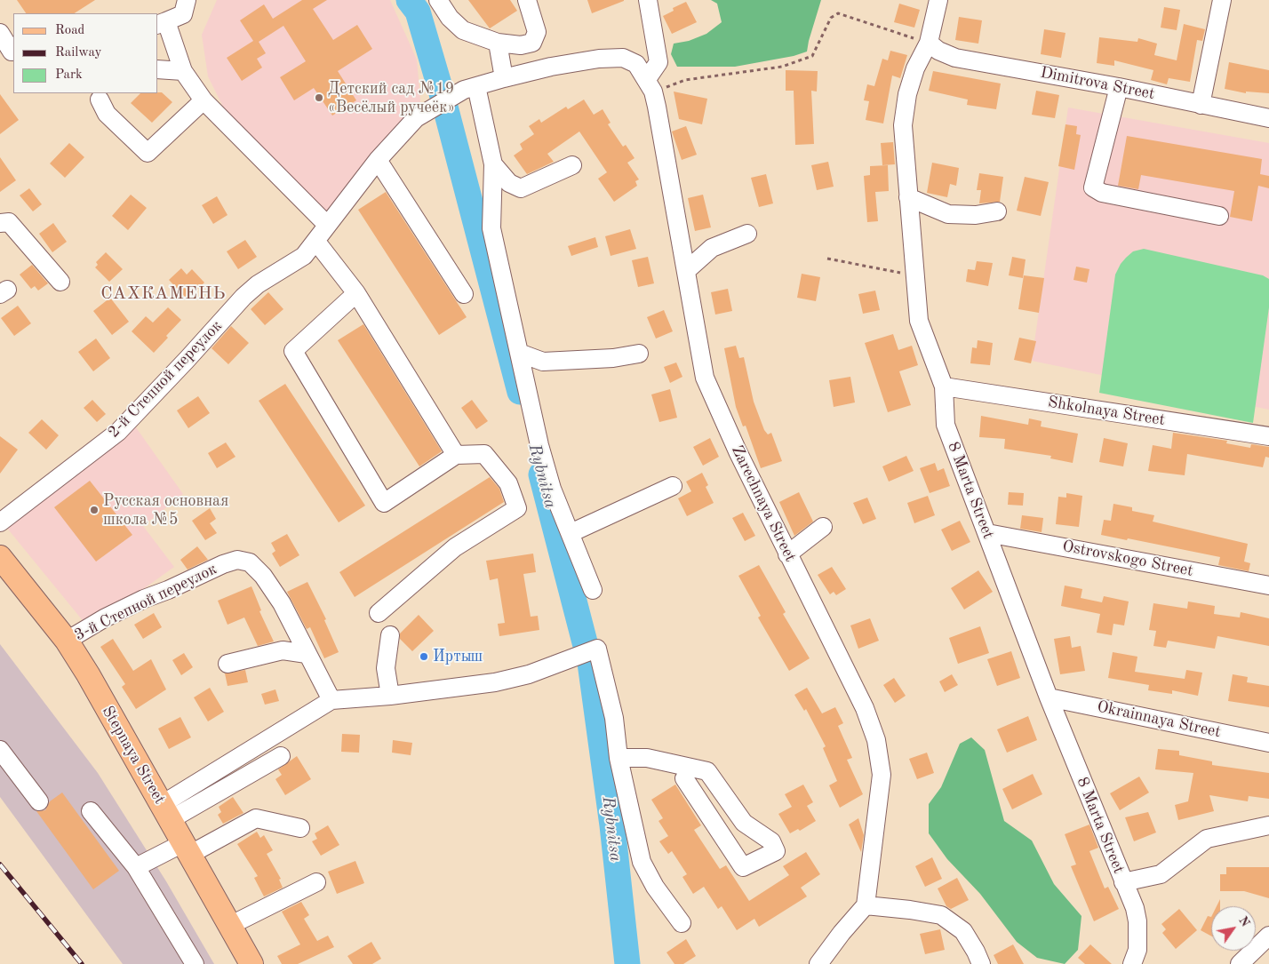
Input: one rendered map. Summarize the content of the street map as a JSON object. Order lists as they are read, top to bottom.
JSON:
{
  "streets": {
    "main road": ["Stepnaya Street"],
    "street": [
      "Dimitrova Street",
      "2-й Степной переулок",
      "Shkolnaya Street",
      "8 Marta Street",
      "Zarechnaya Street",
      "Ostrovskogo Street",
      "3-й Степной переулок",
      "Okrainnaya Street"
    ]
  },
  "crossings": [
    ["Dimitrova Street", "8 Marta Street"],
    ["2-й Степной переулок", "Zarechnaya Street"],
    ["Shkolnaya Street", "8 Marta Street"],
    ["8 Marta Street", "Ostrovskogo Street"],
    ["8 Marta Street", "Okrainnaya Street"],
    ["3-й Степной переулок", "Stepnaya Street"]
  ],
  "districts": ["САХКАМЕНЬ"],
  "water": ["Rybnitsa"],
  "places": ["Детский сад №19 «Весёлый ручеёк»", "Русская основная школа №5", "Иртыш"],
  "legend": ["Road", "Railway", "Park"],
  "north": "top right"
}
